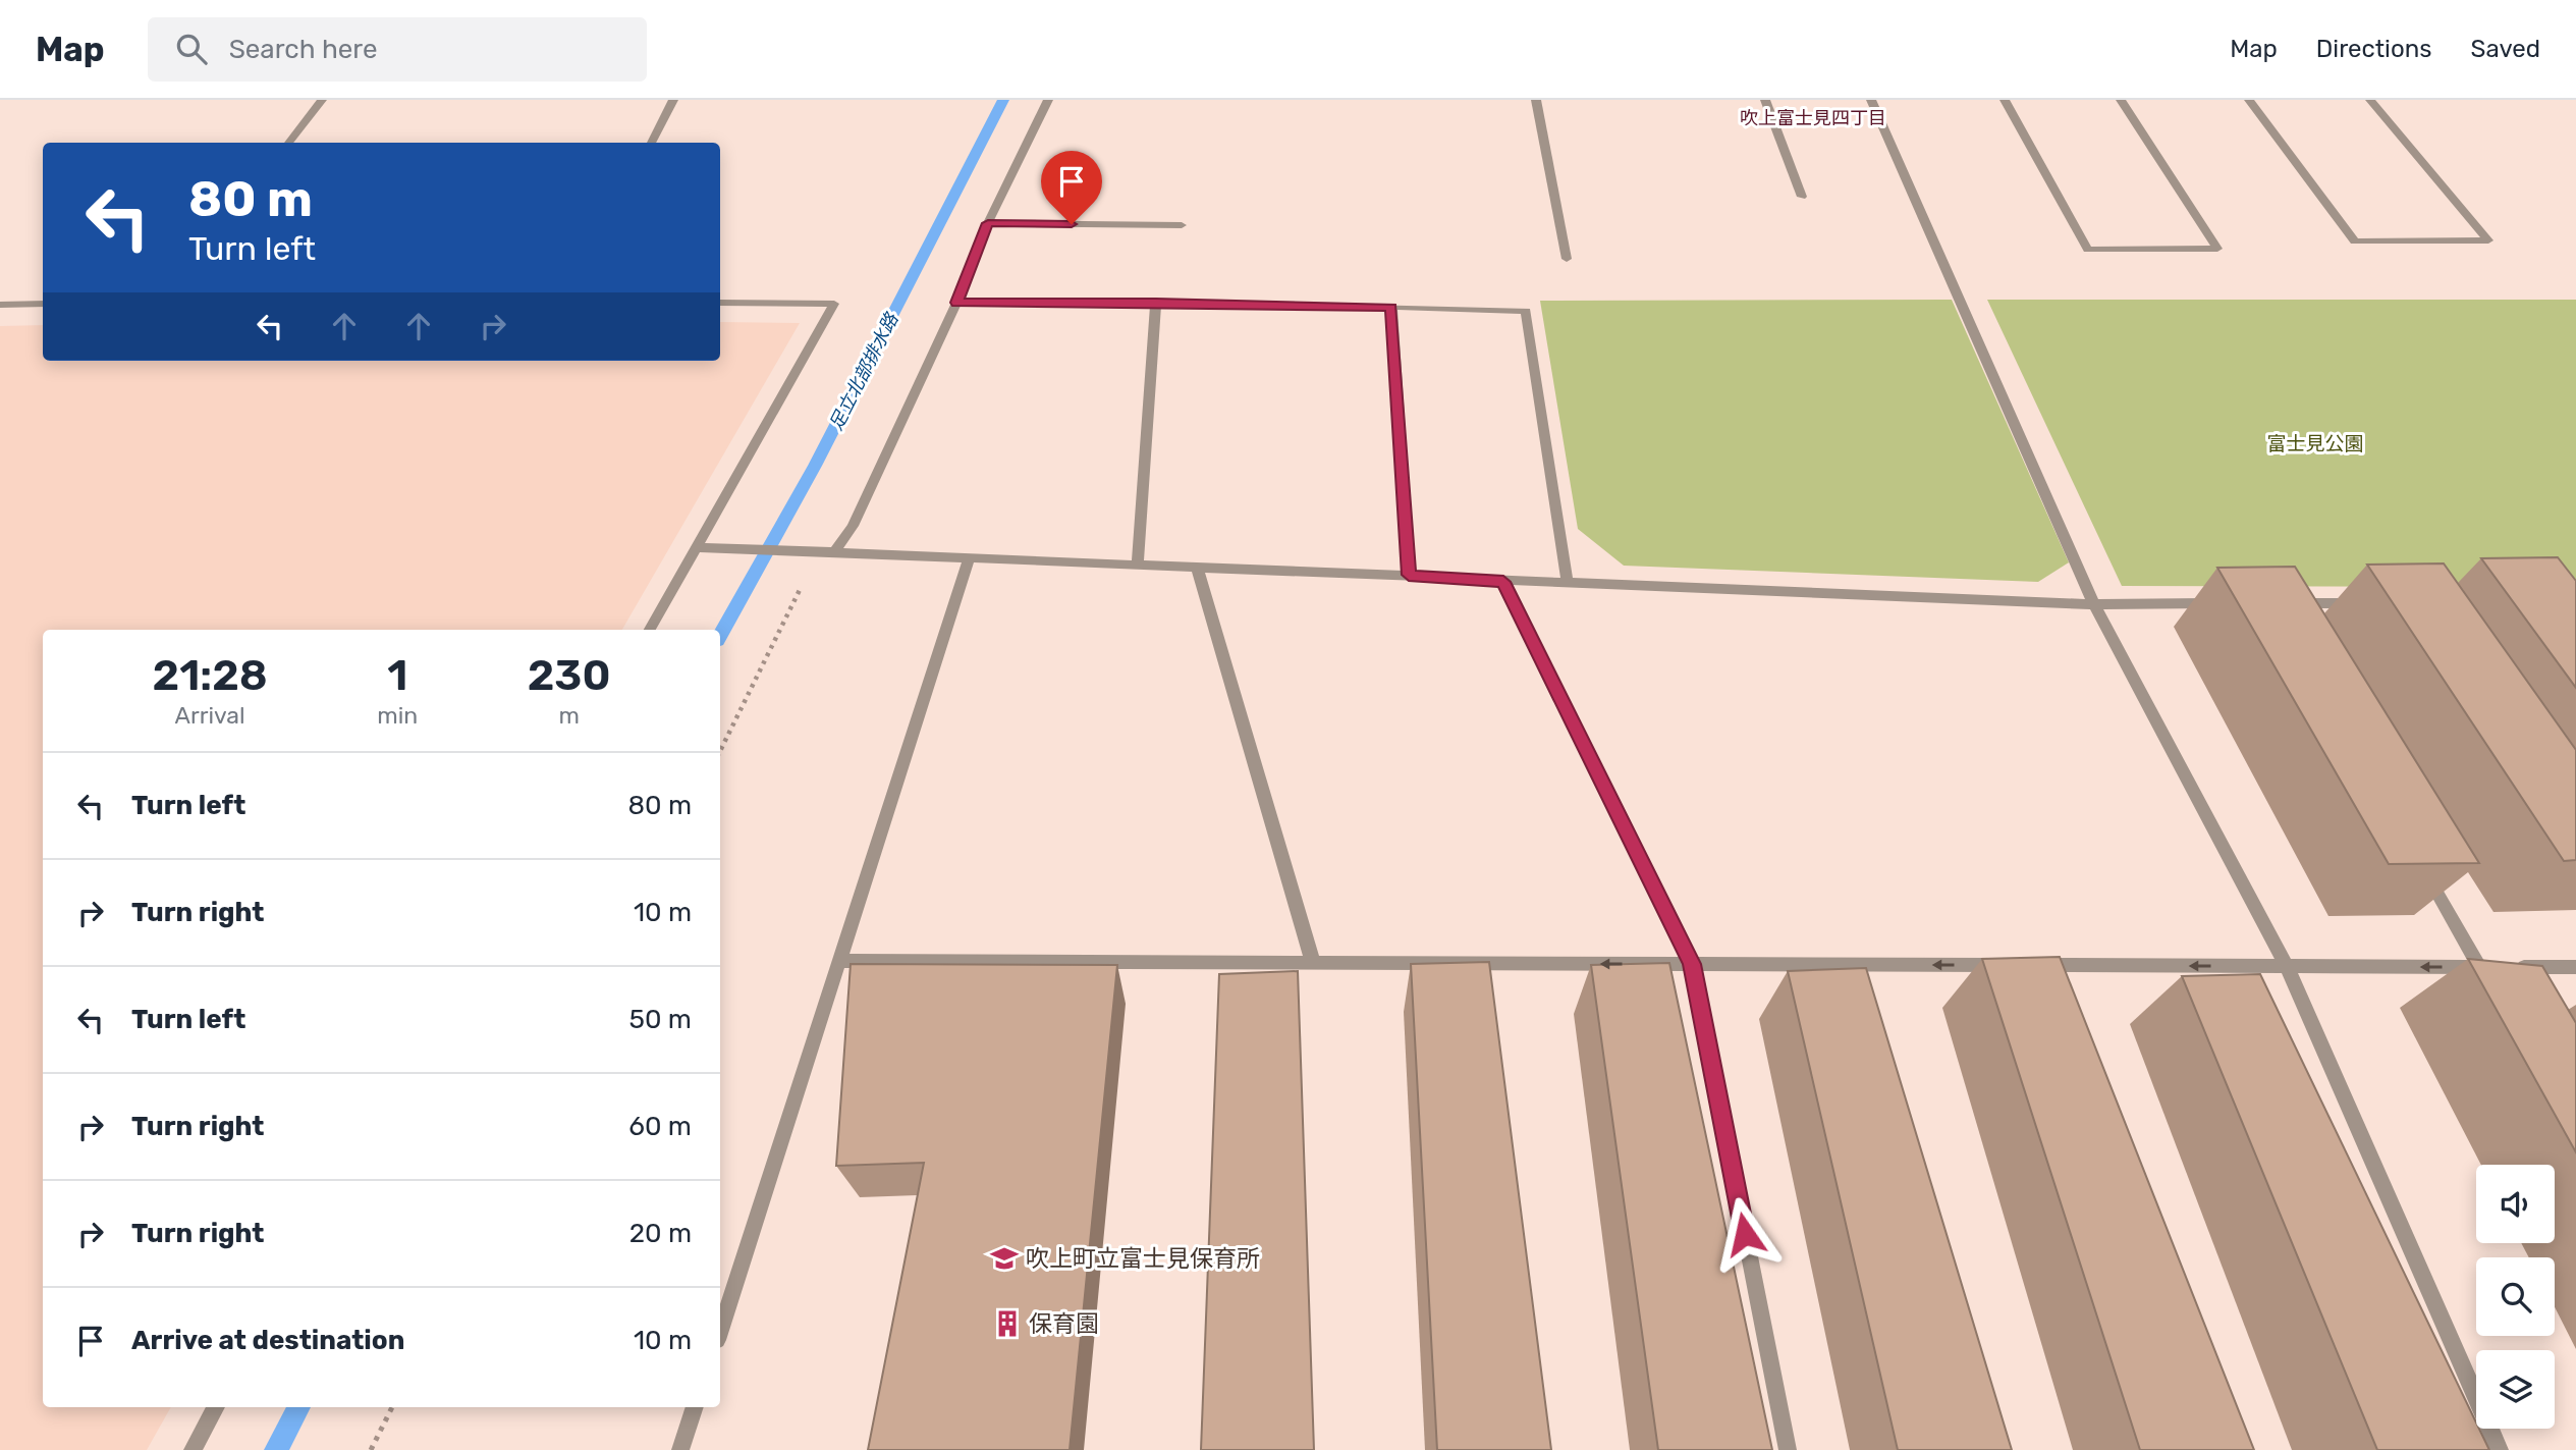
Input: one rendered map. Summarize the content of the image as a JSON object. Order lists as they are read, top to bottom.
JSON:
{
  "districts": ["吹上富士見四丁目"],
  "water": ["足立北部排水路"],
  "parks": ["富士見公園"],
  "places": {
    "school or university": ["吹上町立富士見保育所"],
    "building": ["保育園"]
  },
  "page": {
    "header": "Map",
    "search": "Search here",
    "nav": ["Map", "Directions", "Saved"],
    "turn": ["80 m", "Turn left"],
    "eta": [
      "21:28",
      "Arrival",
      "1",
      "min",
      "230",
      "m"
    ],
    "list": [
      {
        "name": "Turn left",
        "value": "80 m"
      },
      {
        "name": "Turn right",
        "value": "10 m"
      },
      {
        "name": "Turn left",
        "value": "50 m"
      },
      {
        "name": "Turn right",
        "value": "60 m"
      },
      {
        "name": "Turn right",
        "value": "20 m"
      },
      {
        "name": "Arrive at destination",
        "value": "10 m"
      }
    ]
  }
}
